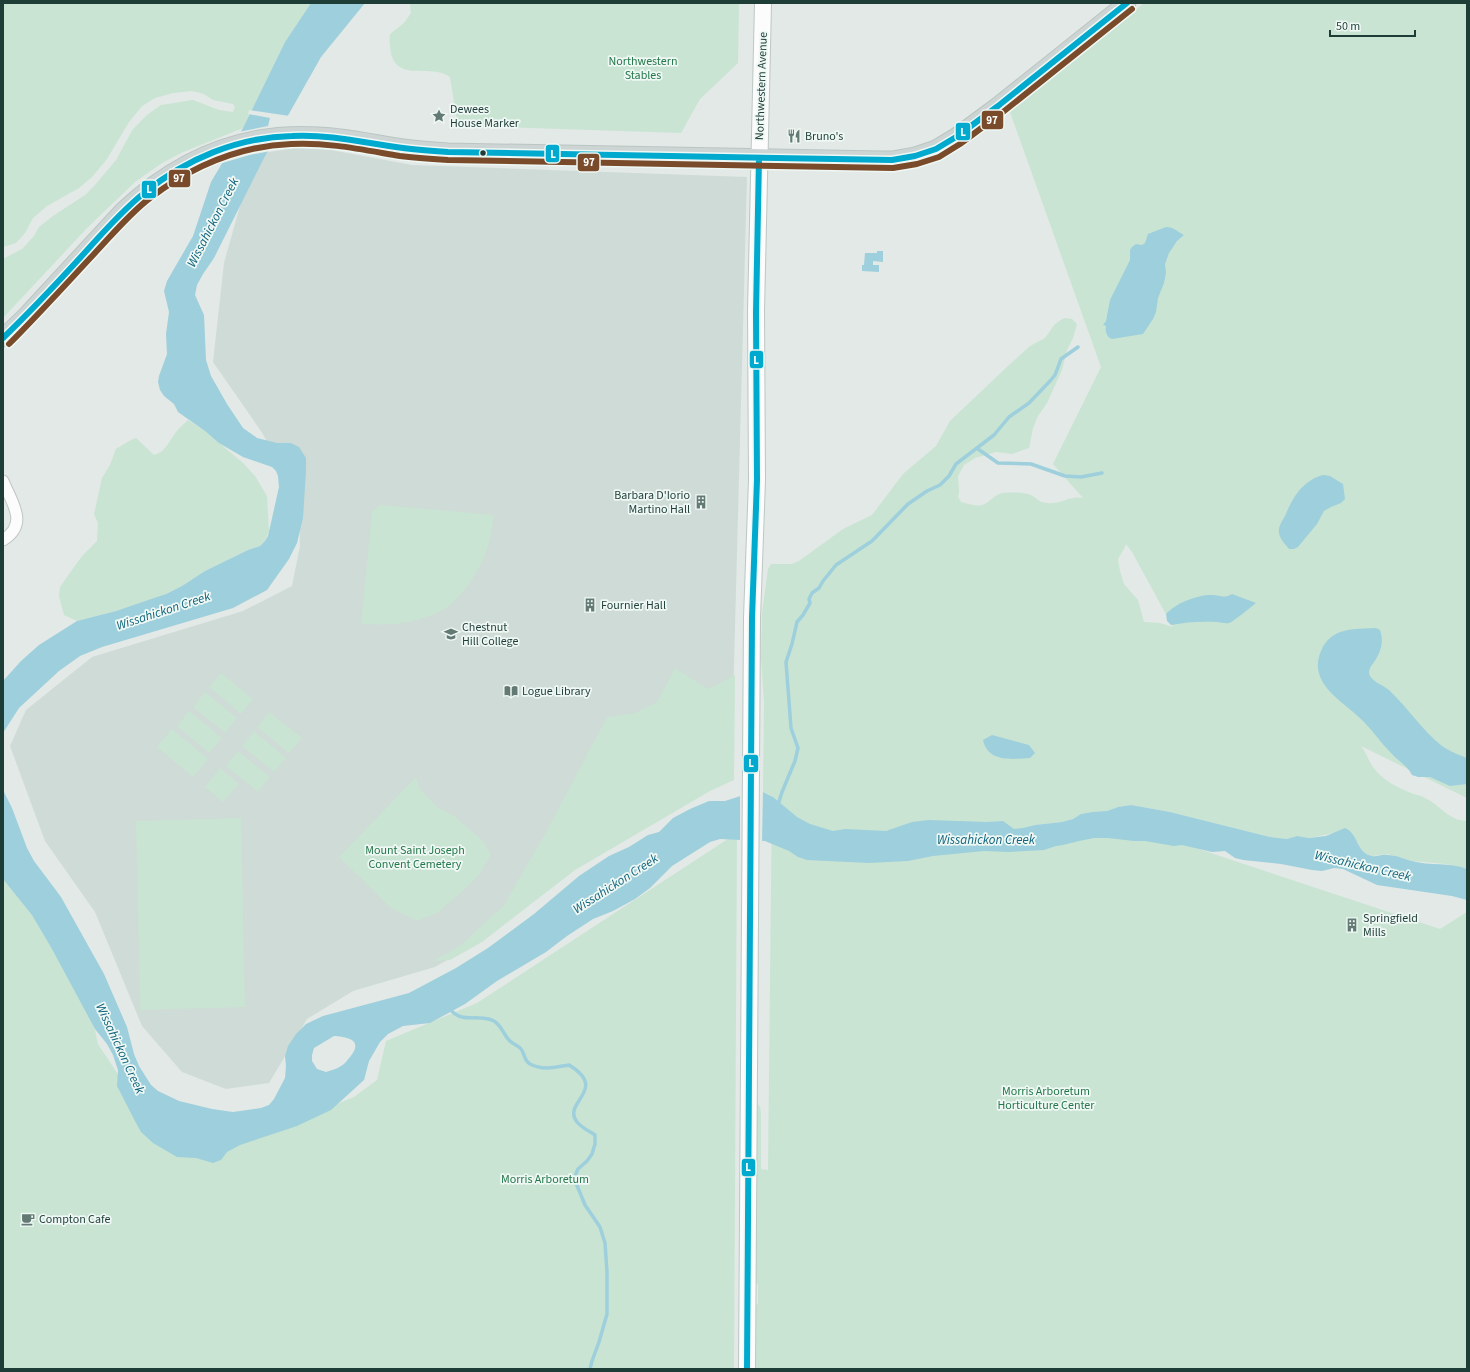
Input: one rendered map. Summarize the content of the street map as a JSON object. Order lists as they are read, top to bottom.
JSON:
{
  "streets": {
    "street": ["Northwestern Avenue"]
  },
  "water": ["Wissahickon Creek"],
  "parks": [
    "Northwestern Stables",
    "Mount Saint Joseph Convent Cemetery",
    "Morris Arboretum Horticulture Center",
    "Morris Arboretum"
  ],
  "places": {
    "place": ["Dewees House Marker"],
    "restaurant": ["Bruno's"],
    "building": ["Barbara D'Iorio Martino Hall", "Fournier Hall", "Springfield Mills"],
    "school or university": ["Chestnut Hill College"],
    "library": ["Logue Library"],
    "cafe": ["Compton Cafe"]
  },
  "lines": ["transit line L", "transit line 97"],
  "scale_bar": "50 m"
}
